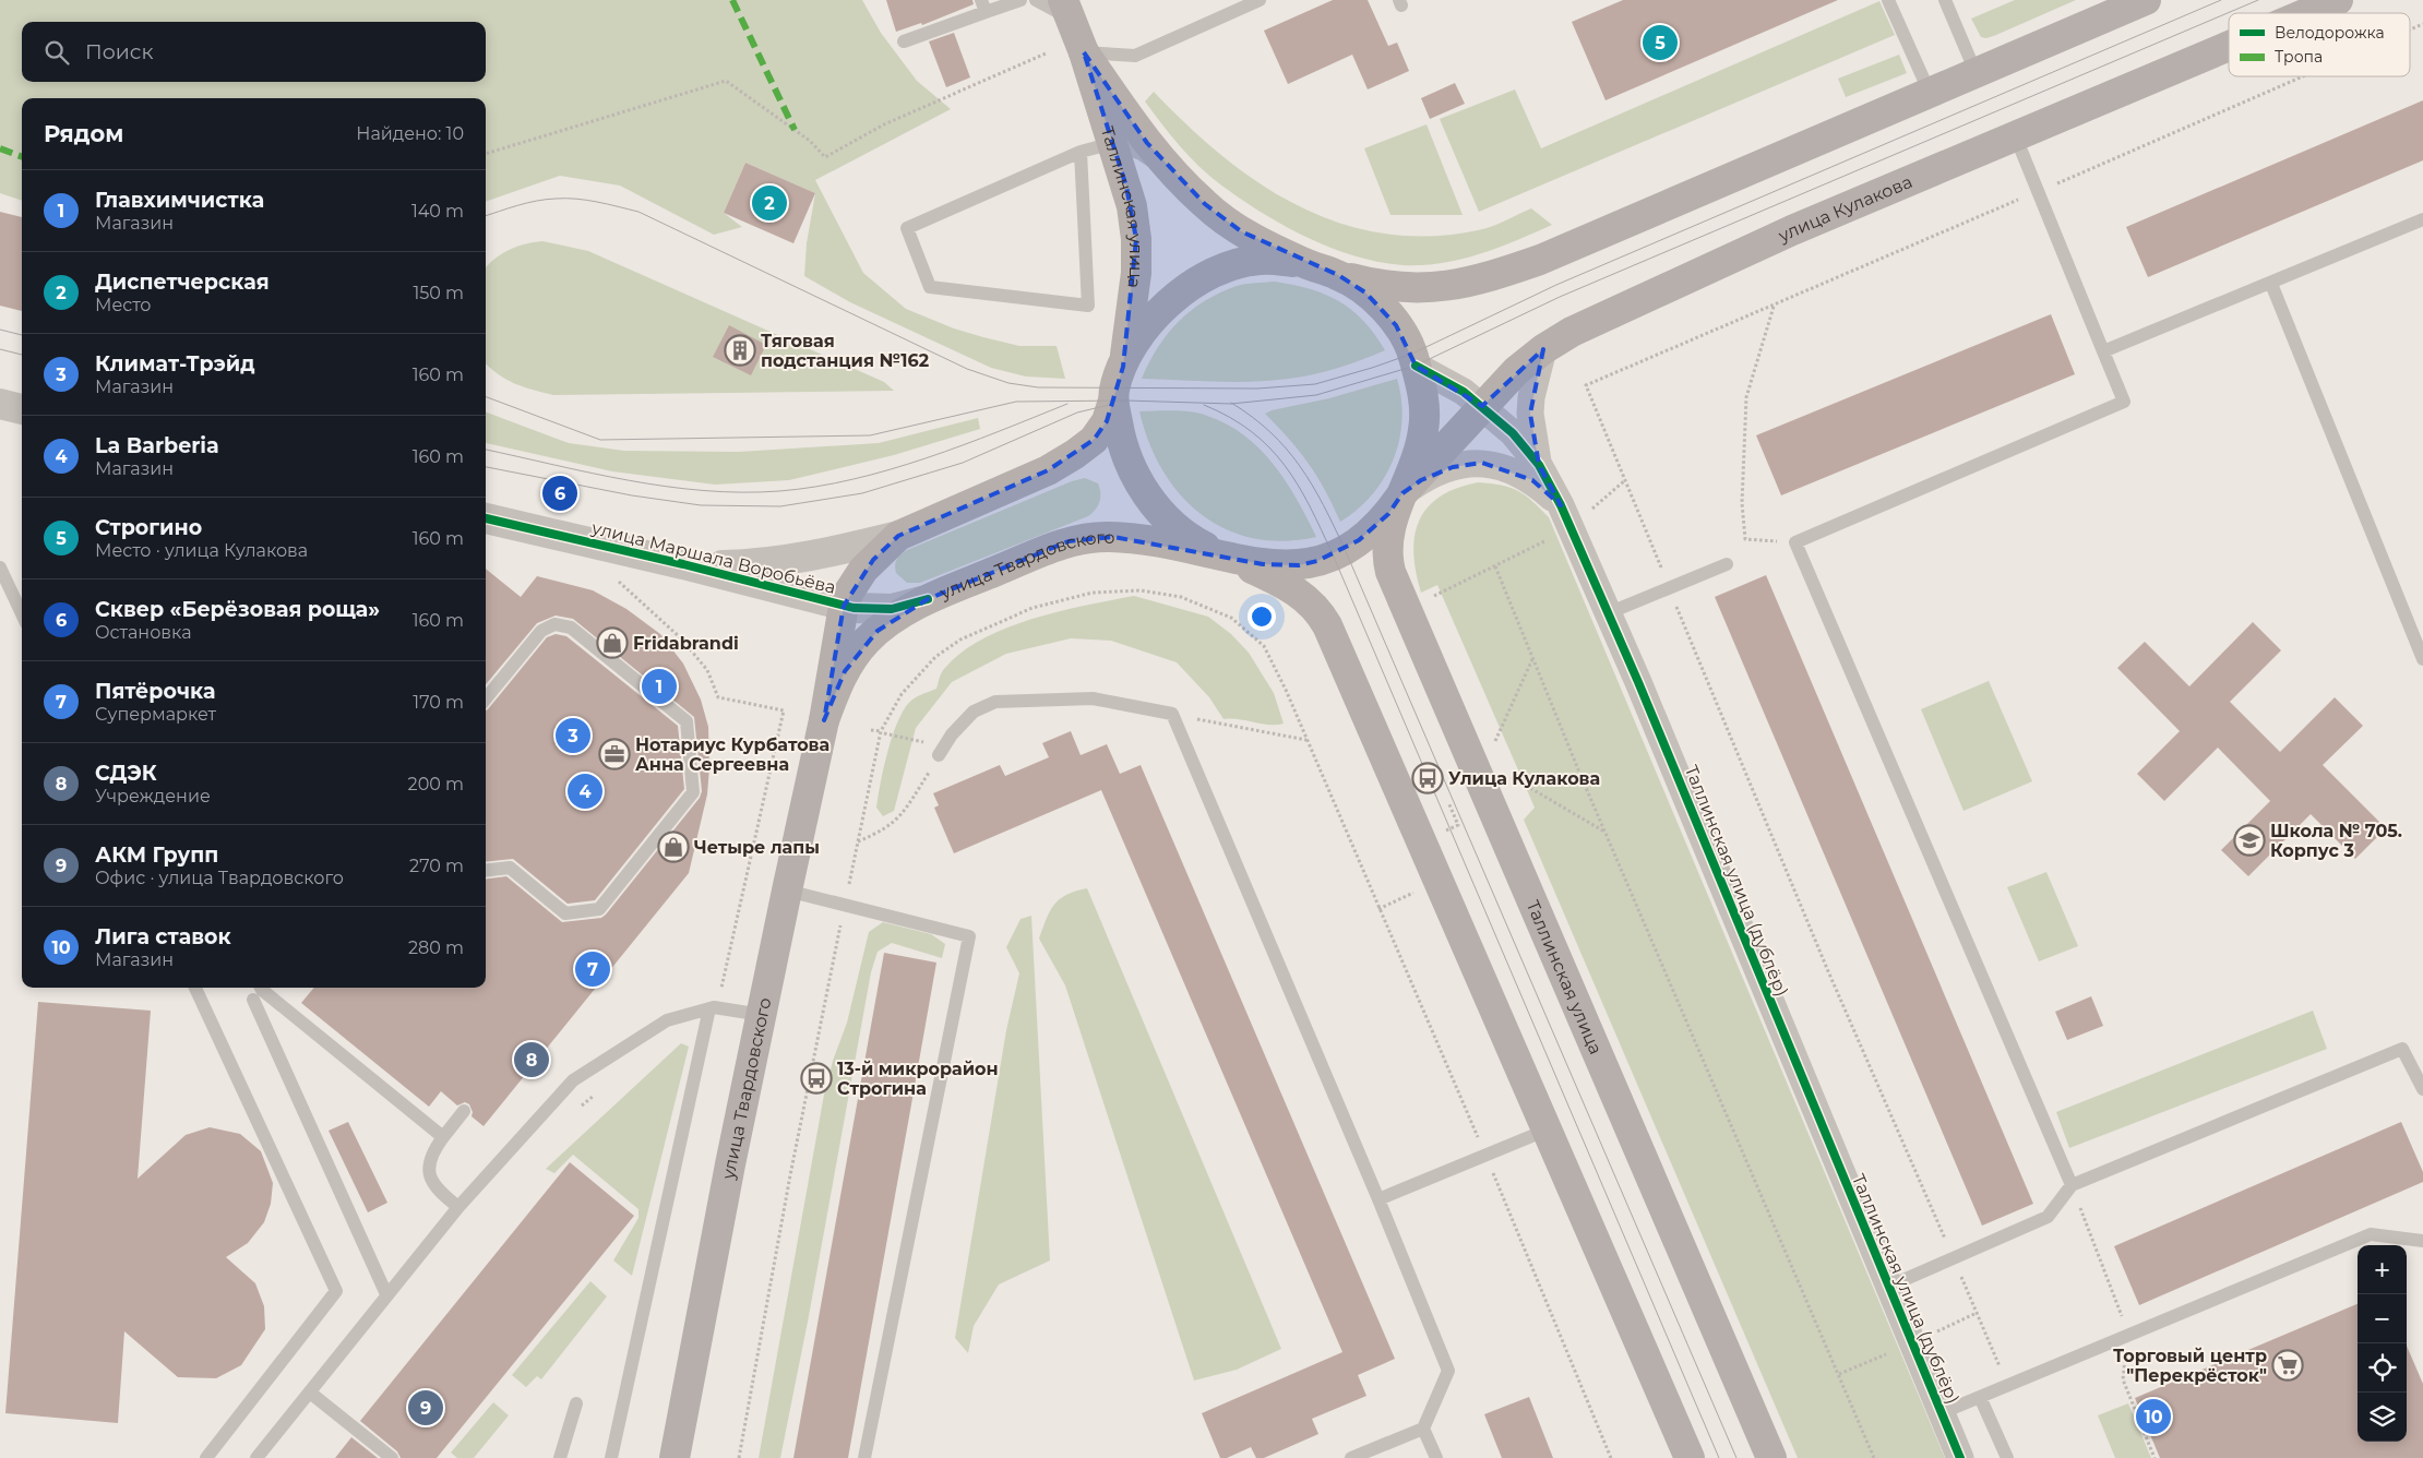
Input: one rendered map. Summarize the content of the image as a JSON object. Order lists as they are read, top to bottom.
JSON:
{
  "streets": {
    "main road": ["Таллинская улица", "улица Кулакова", "улица Твардовского"],
    "street": ["улица Маршала Воробьёва", "Таллинская улица (дублёр)"]
  },
  "crossings": [
    ["Таллинская улица", "улица Кулакова"],
    ["Таллинская улица", "улица Твардовского"],
    ["Таллинская улица", "Таллинская улица (дублёр)"],
    ["улица Кулакова", "Таллинская улица (дублёр)"],
    ["улица Маршала Воробьёва", "улица Твардовского"]
  ],
  "places": {
    "building": ["Тяговая подстанция №162"],
    "shop": ["Fridabrandi", "Четыре лапы"],
    "office": ["Нотариус Курбатова Анна Сергеевна"],
    "bus stop": ["Улица Кулакова", "13-й микрорайон Строгина"],
    "school or university": ["Школа № 705. Корпус 3"],
    "supermarket": ["Торговый центр \"Перекрёсток\""]
  },
  "legend": ["Велодорожка", "Тропа"],
  "page": {
    "search": "Поиск",
    "pins": [
      "5",
      "2",
      "6",
      "1",
      "3",
      "4",
      "7",
      "8",
      "9",
      "10"
    ],
    "heading": ["Рядом", "Найдено: 10"],
    "list": [
      {
        "mark": "1",
        "name": "Главхимчистка",
        "note": "Магазин",
        "value": "140 m"
      },
      {
        "mark": "2",
        "name": "Диспетчерская",
        "note": "Место",
        "value": "150 m"
      },
      {
        "mark": "3",
        "name": "Климат-Трэйд",
        "note": "Магазин",
        "value": "160 m"
      },
      {
        "mark": "4",
        "name": "La Barberia",
        "note": "Магазин",
        "value": "160 m"
      },
      {
        "mark": "5",
        "name": "Строгино",
        "note": "Место · улица Кулакова",
        "value": "160 m"
      },
      {
        "mark": "6",
        "name": "Сквер «Берёзовая роща»",
        "note": "Остановка",
        "value": "160 m"
      },
      {
        "mark": "7",
        "name": "Пятёрочка",
        "note": "Супермаркет",
        "value": "170 m"
      },
      {
        "mark": "8",
        "name": "СДЭК",
        "note": "Учреждение",
        "value": "200 m"
      },
      {
        "mark": "9",
        "name": "АКМ Групп",
        "note": "Офис · улица Твардовского",
        "value": "270 m"
      },
      {
        "mark": "10",
        "name": "Лига ставок",
        "note": "Магазин",
        "value": "280 m"
      }
    ],
    "map_buttons": ["+", "−"]
  }
}
